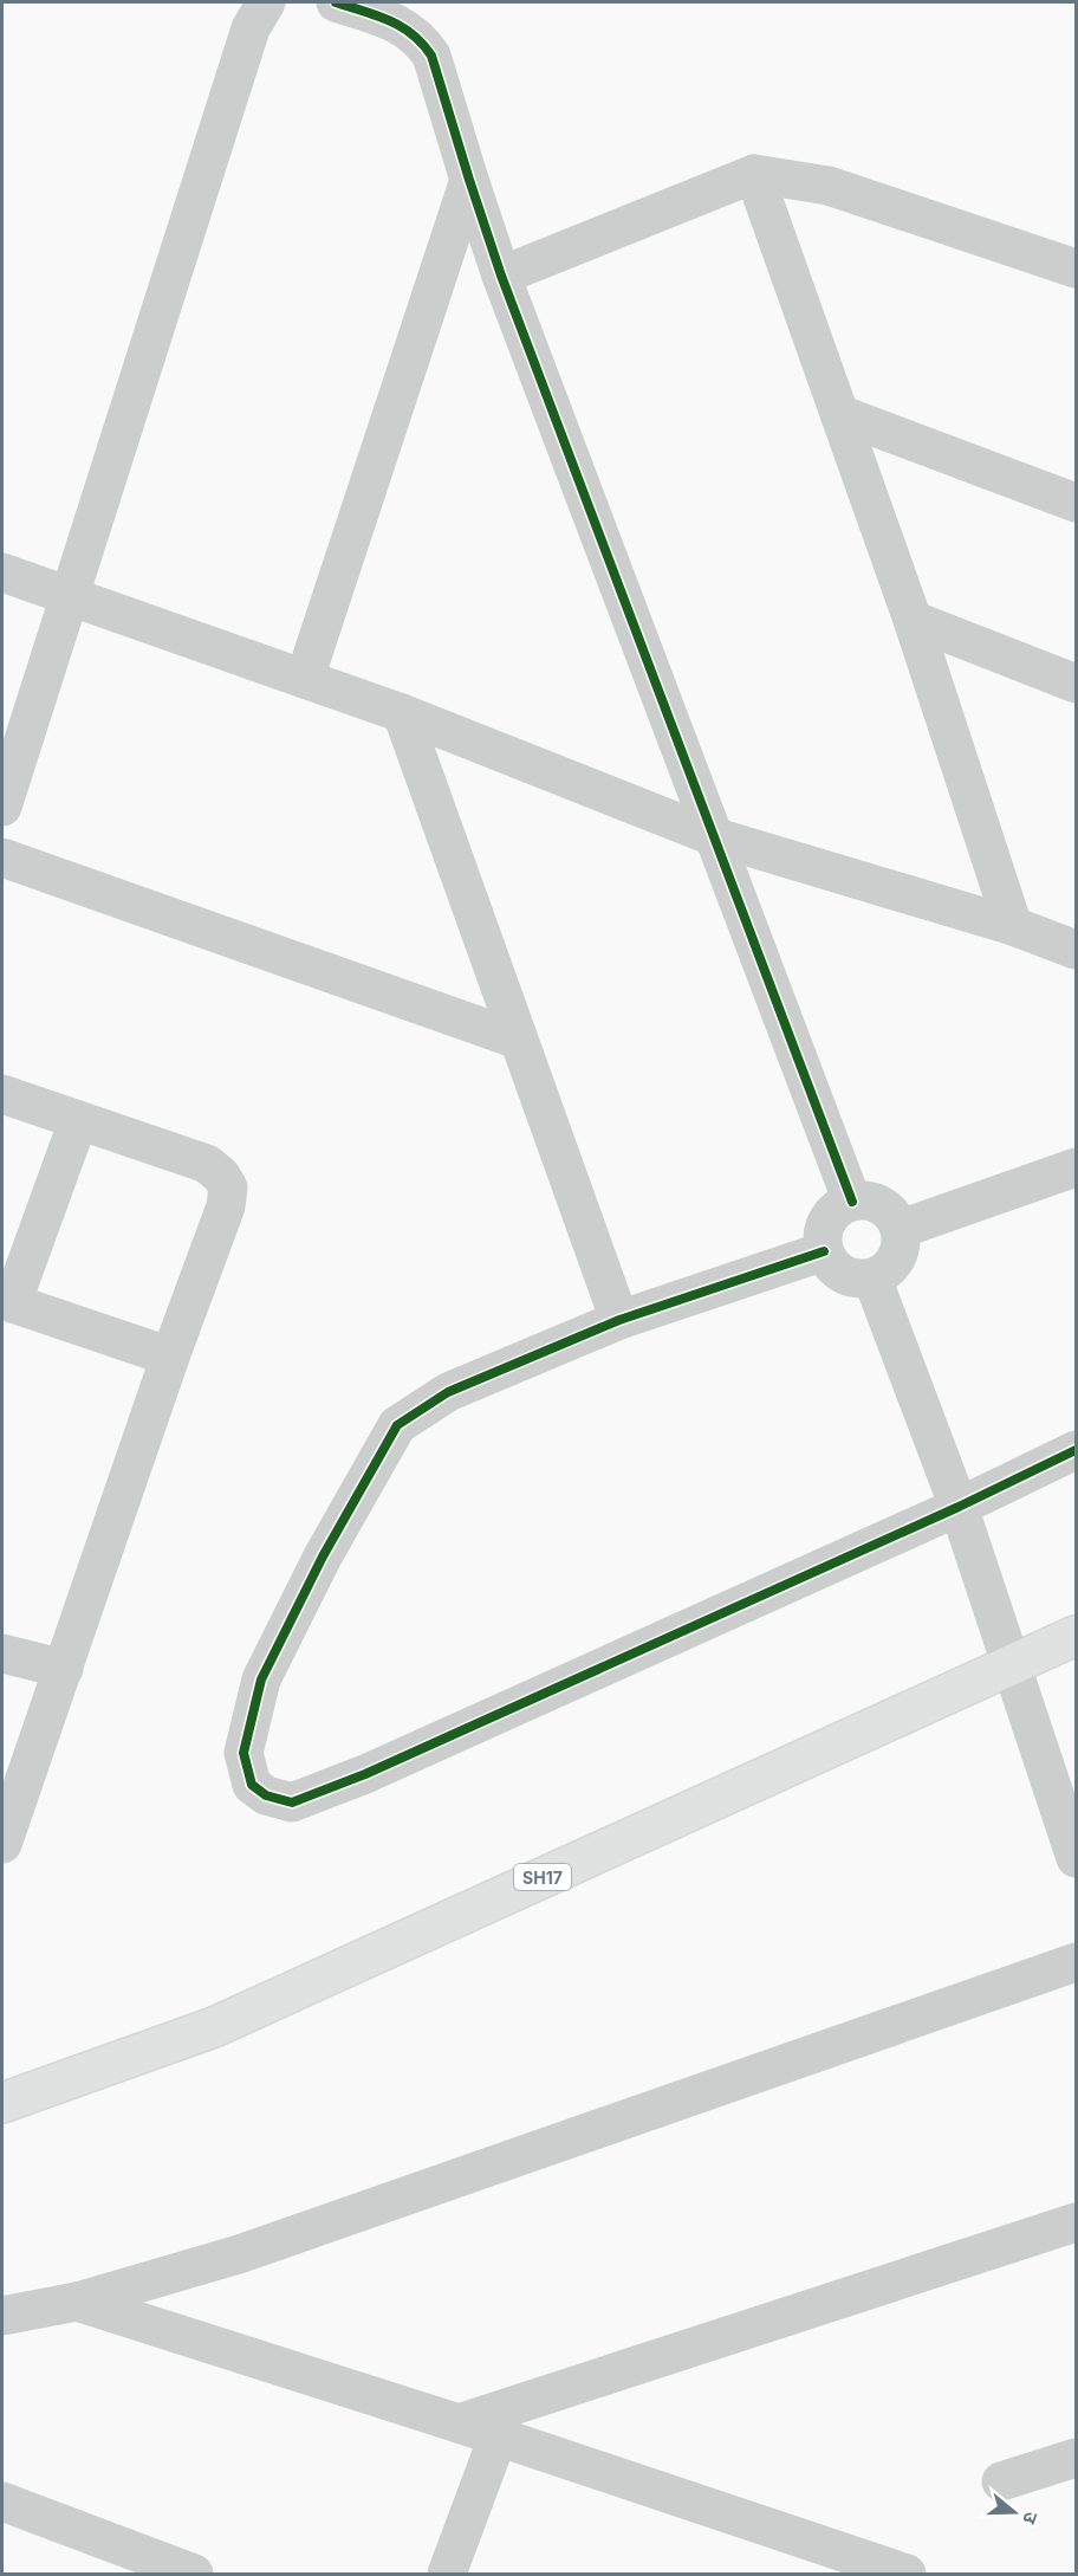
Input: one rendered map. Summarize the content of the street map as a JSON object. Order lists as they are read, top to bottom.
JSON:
{
  "streets": {
    "main road": ["SH17"]
  },
  "north": "right"
}
